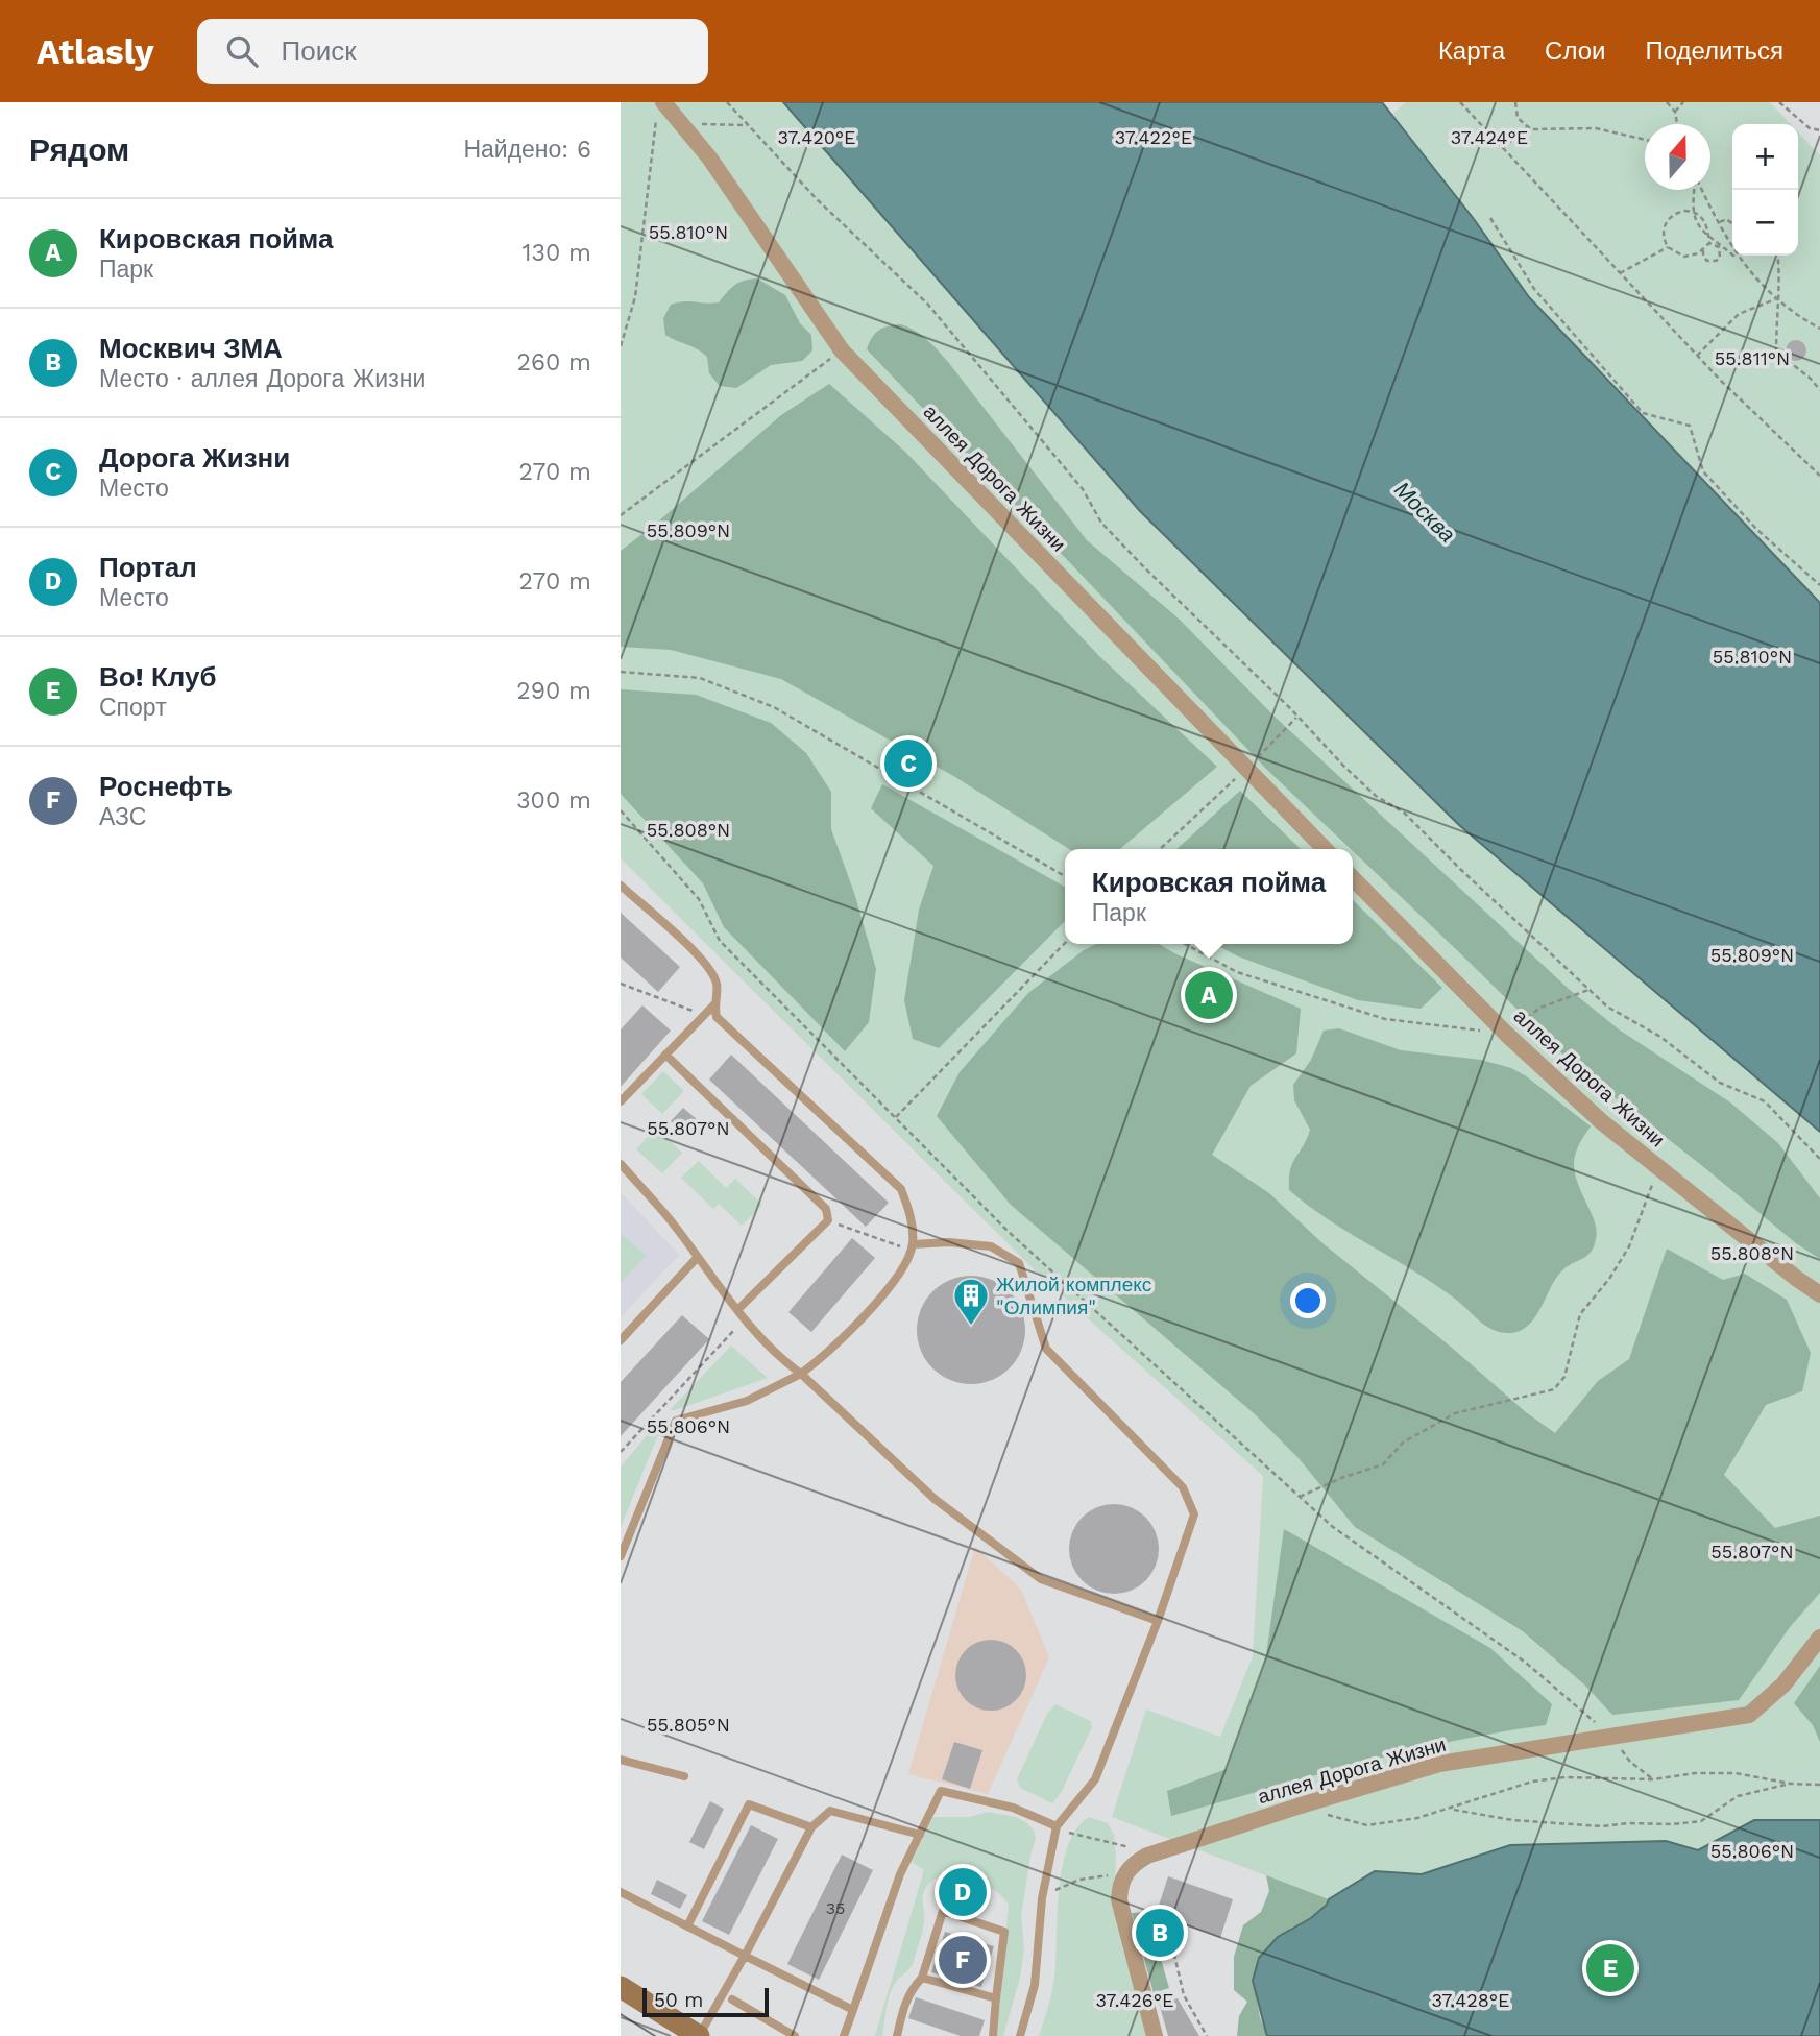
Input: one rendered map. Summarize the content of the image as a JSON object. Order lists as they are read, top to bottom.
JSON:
{
  "streets": {
    "street": ["аллея Дорога Жизни"]
  },
  "water": ["Москва"],
  "places": {
    "building": ["Жилой комплекс \"Олимпия\""]
  },
  "house_numbers": ["35"],
  "scale_bar": "50 m",
  "north": "top",
  "page": {
    "header": "Atlasly",
    "search": "Поиск",
    "nav": ["Карта", "Слои", "Поделиться"],
    "heading": ["Рядом", "Найдено: 6"],
    "map_buttons": ["+", "−"],
    "list": [
      {
        "mark": "A",
        "name": "Кировская пойма",
        "note": "Парк",
        "value": "130 m"
      },
      {
        "mark": "B",
        "name": "Москвич ЗМА",
        "note": "Место · аллея Дорога Жизни",
        "value": "260 m"
      },
      {
        "mark": "C",
        "name": "Дорога Жизни",
        "note": "Место",
        "value": "270 m"
      },
      {
        "mark": "D",
        "name": "Портал",
        "note": "Место",
        "value": "270 m"
      },
      {
        "mark": "E",
        "name": "Во! Клуб",
        "note": "Спорт",
        "value": "290 m"
      },
      {
        "mark": "F",
        "name": "Роснефть",
        "note": "АЗС",
        "value": "300 m"
      }
    ],
    "pins": [
      "C",
      "A",
      "D",
      "B",
      "F",
      "E"
    ],
    "popup": ["Кировская пойма", "Парк"],
    "scale": "50 m"
  },
  "coordinates": [
    "37.420°E",
    "37.424°E",
    "37.422°E",
    "55.810°N",
    "55.811°N",
    "55.809°N",
    "55.808°N",
    "55.807°N",
    "55.806°N",
    "55.805°N",
    "37.426°E",
    "37.428°E"
  ]
}
